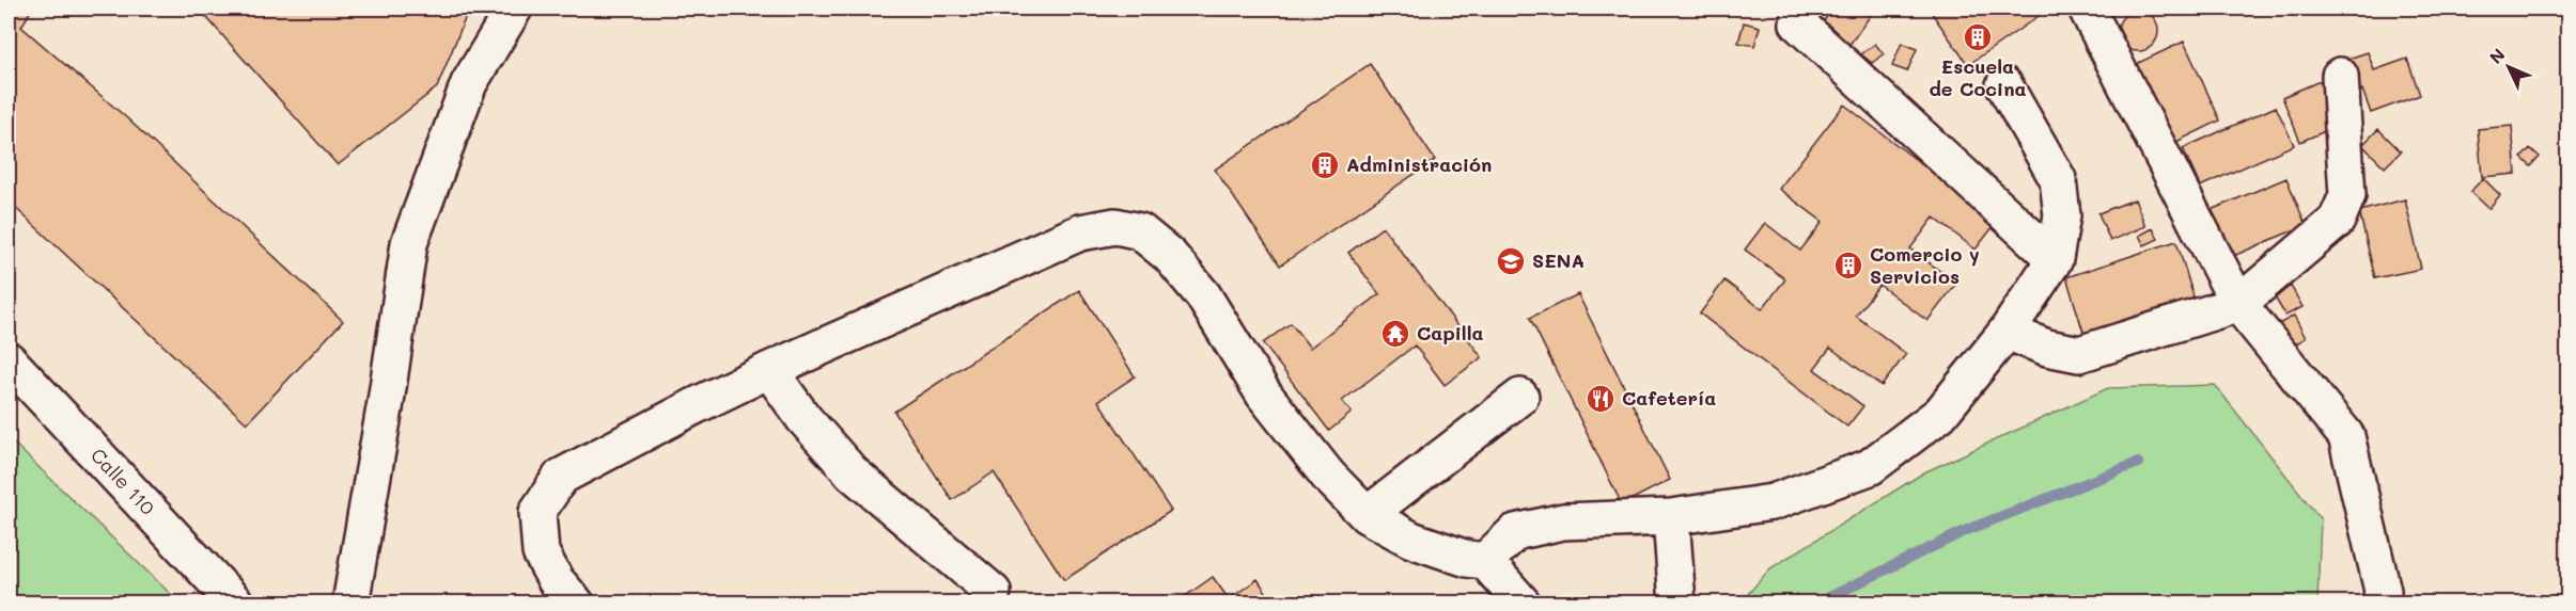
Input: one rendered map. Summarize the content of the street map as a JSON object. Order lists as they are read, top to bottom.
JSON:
{
  "streets": {
    "main road": ["Calle 110"]
  },
  "places": {
    "building": ["Escuela de Cocina", "Administración", "Comercio y Servicios"],
    "school or university": ["SENA"],
    "temple": ["Capilla"],
    "restaurant": ["Cafetería"]
  },
  "north": "top left"
}
